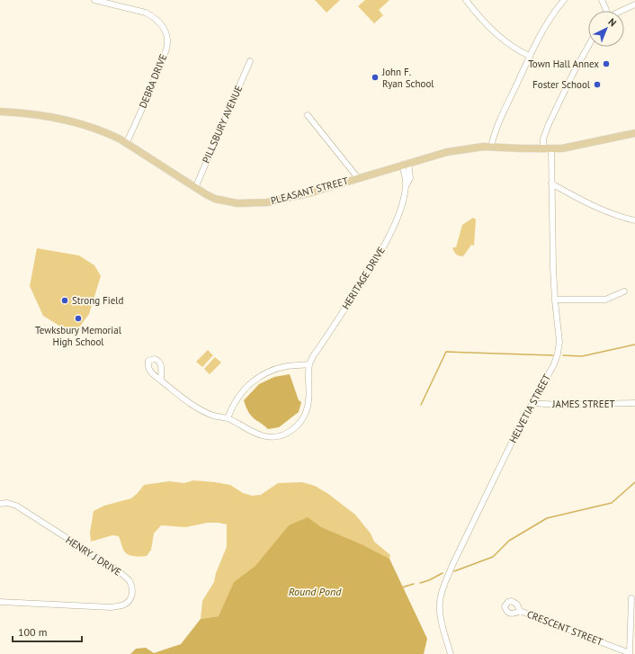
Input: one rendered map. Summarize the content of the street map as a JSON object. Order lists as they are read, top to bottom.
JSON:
{
  "streets": {
    "main road": ["PLEASANT STREET"],
    "street": [
      "DEBRA DRIVE",
      "PILLSBURY AVENUE",
      "HERITAGE DRIVE",
      "JAMES STREET",
      "HELVETIA STREET",
      "HENRY J DRIVE",
      "CRESCENT STREET"
    ]
  },
  "crossings": [
    ["DEBRA DRIVE", "PLEASANT STREET"],
    ["PILLSBURY AVENUE", "PLEASANT STREET"],
    ["PLEASANT STREET", "HERITAGE DRIVE"],
    ["PLEASANT STREET", "HELVETIA STREET"],
    ["JAMES STREET", "HELVETIA STREET"]
  ],
  "water": ["Round Pond"],
  "places": [
    "Town Hall Annex",
    "John F. Ryan School",
    "Foster School",
    "Strong Field",
    "Tewksbury Memorial High School"
  ],
  "scale_bar": "100 m",
  "north": "top right"
}
